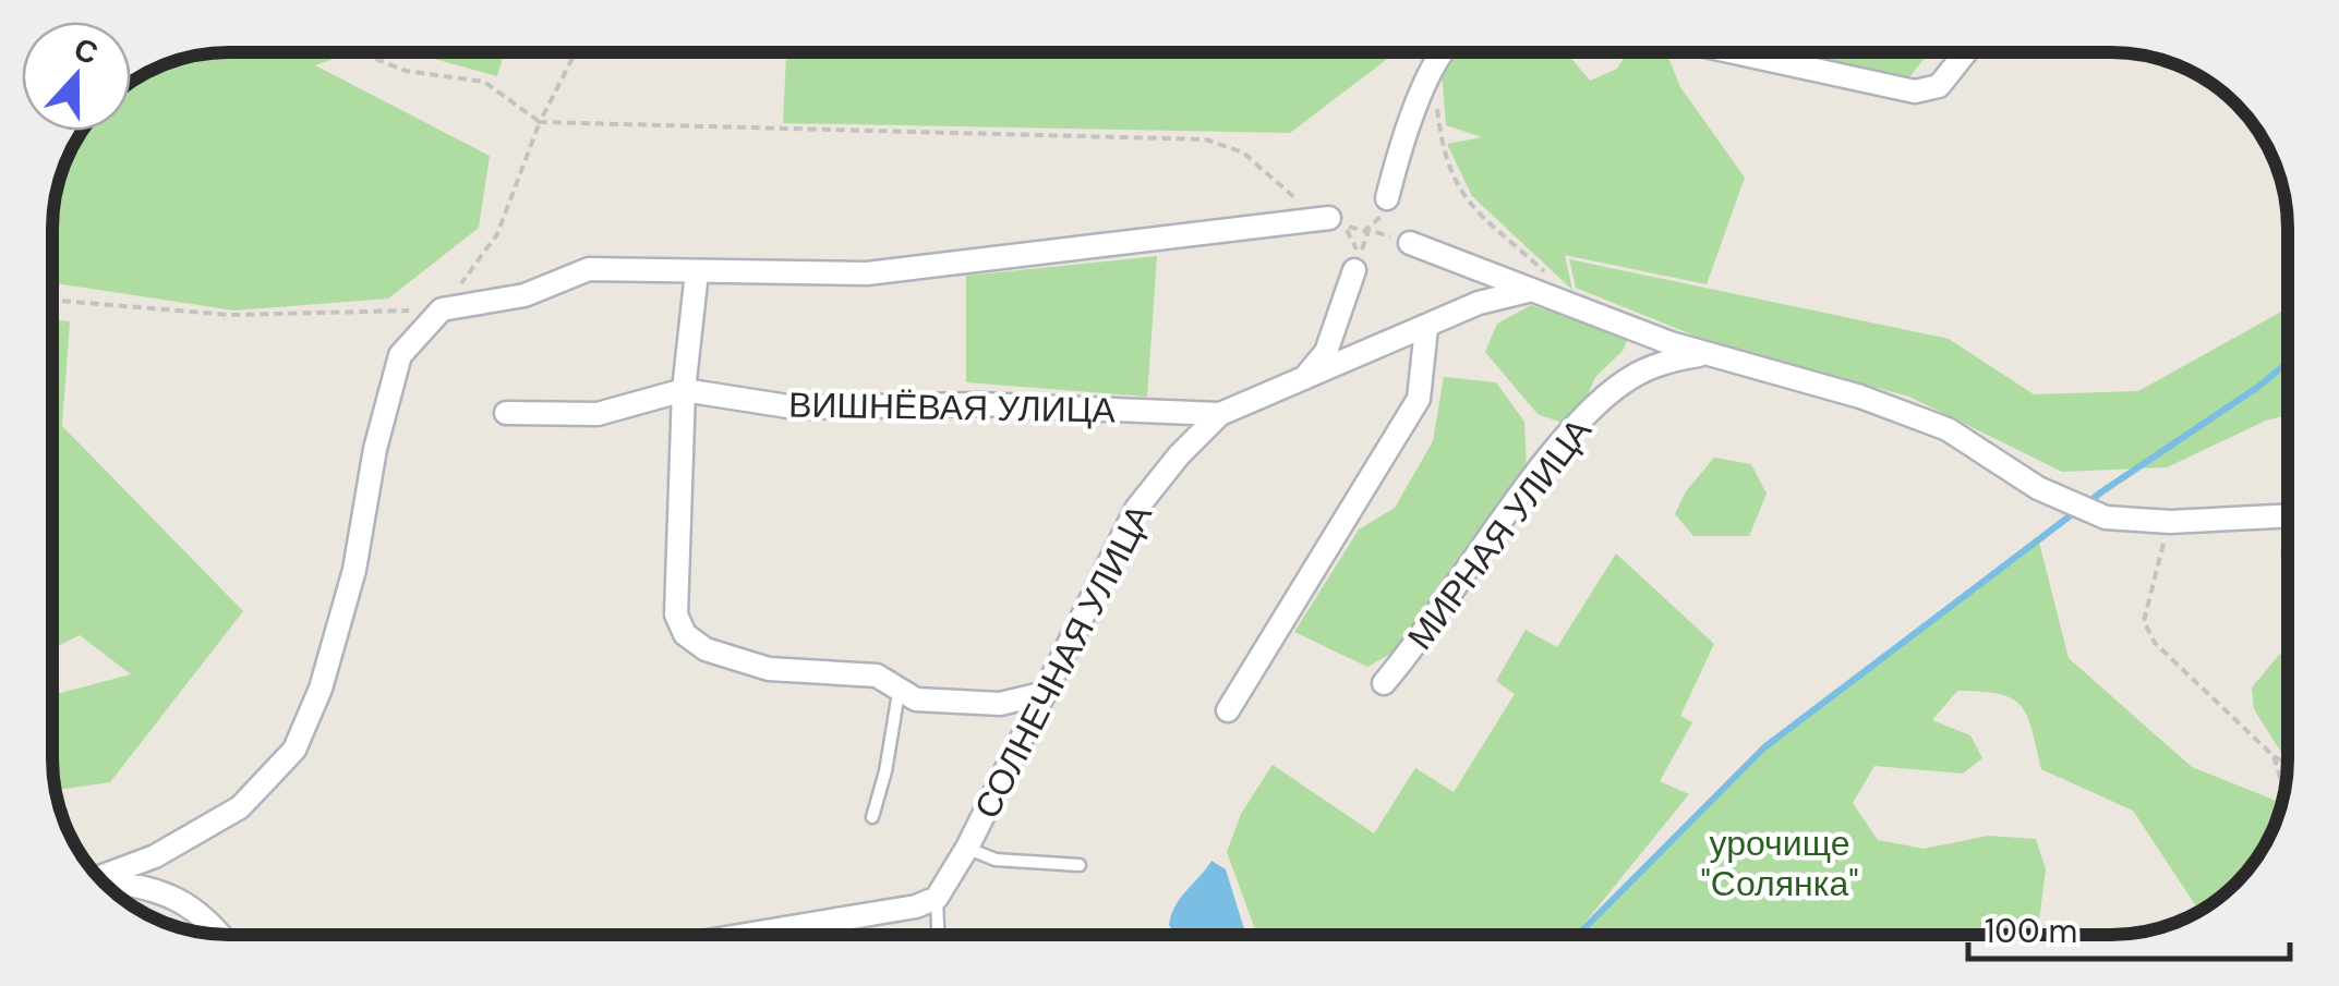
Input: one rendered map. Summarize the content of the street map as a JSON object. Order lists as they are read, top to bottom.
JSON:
{
  "streets": {
    "street": ["ВИШНЁВАЯ УЛИЦА", "МИРНАЯ УЛИЦА", "СОЛНЕЧНАЯ УЛИЦА"]
  },
  "crossings": [
    ["ВИШНЁВАЯ УЛИЦА", "СОЛНЕЧНАЯ УЛИЦА"]
  ],
  "parks": ["урочище \"Солянка\""],
  "scale_bar": "100 m",
  "north": "top"
}
